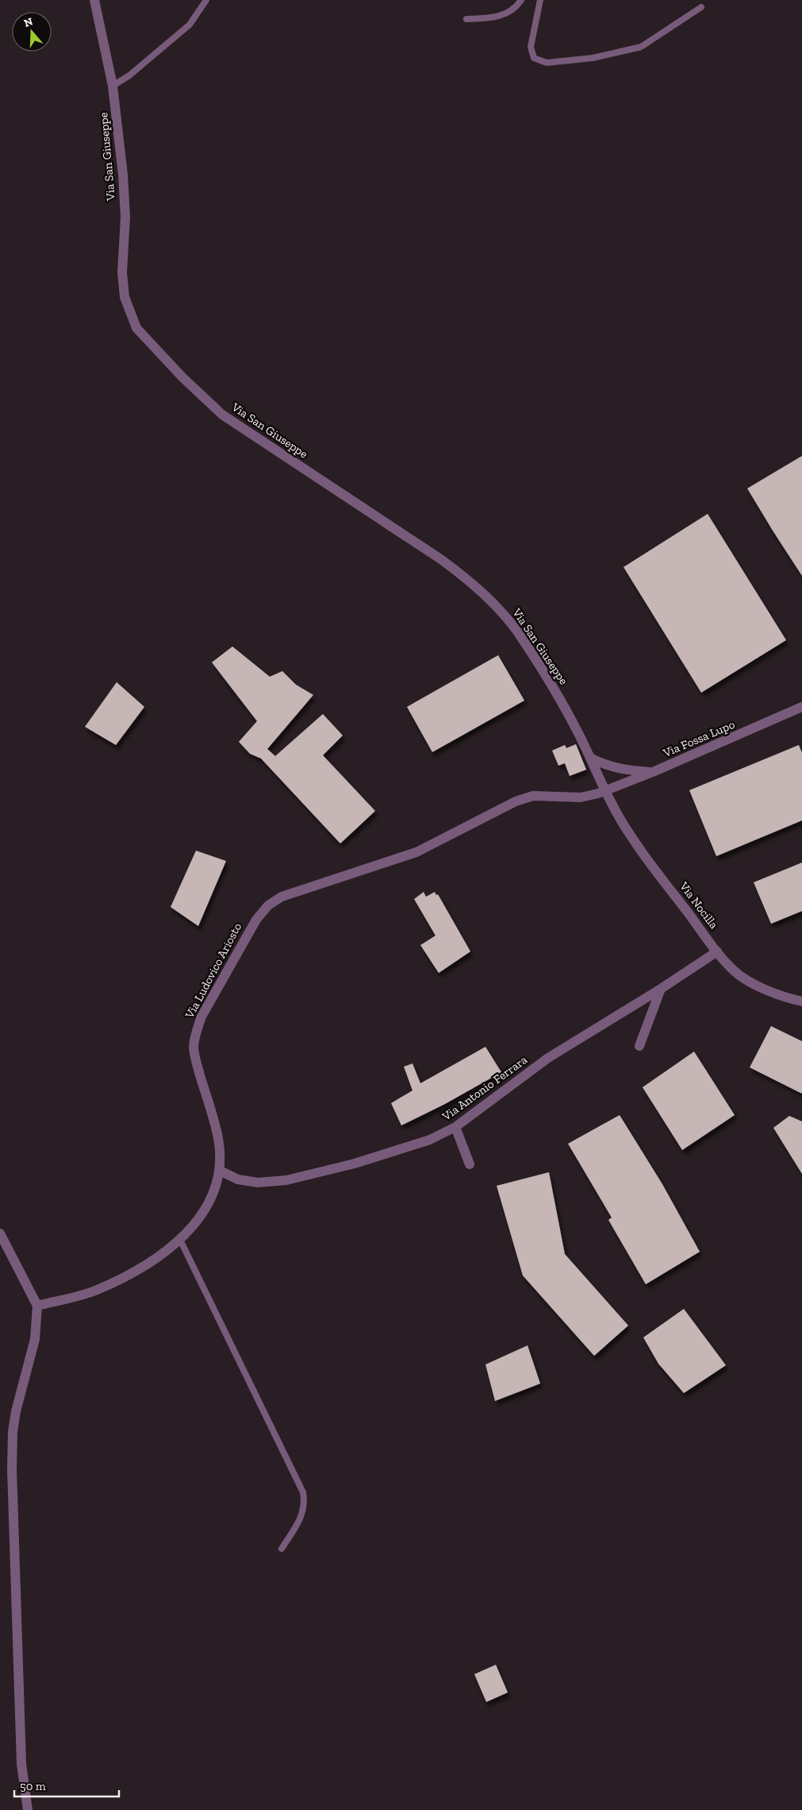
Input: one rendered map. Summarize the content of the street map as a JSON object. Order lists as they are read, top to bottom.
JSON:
{
  "streets": {
    "street": [
      "Via San Giuseppe",
      "Via Fossa Lupo",
      "Via Nocilla",
      "Via Ludovico Ariosto",
      "Via Antonio Ferrara"
    ]
  },
  "crossings": [
    ["Via San Giuseppe", "Via Fossa Lupo"],
    ["Via San Giuseppe", "Via Nocilla"],
    ["Via San Giuseppe", "Via Ludovico Ariosto"],
    ["Via Fossa Lupo", "Via Nocilla"],
    ["Via Fossa Lupo", "Via Ludovico Ariosto"],
    ["Via Nocilla", "Via Ludovico Ariosto"],
    ["Via Nocilla", "Via Antonio Ferrara"],
    ["Via Ludovico Ariosto", "Via Antonio Ferrara"]
  ],
  "scale_bar": "50 m",
  "north": "top"
}
